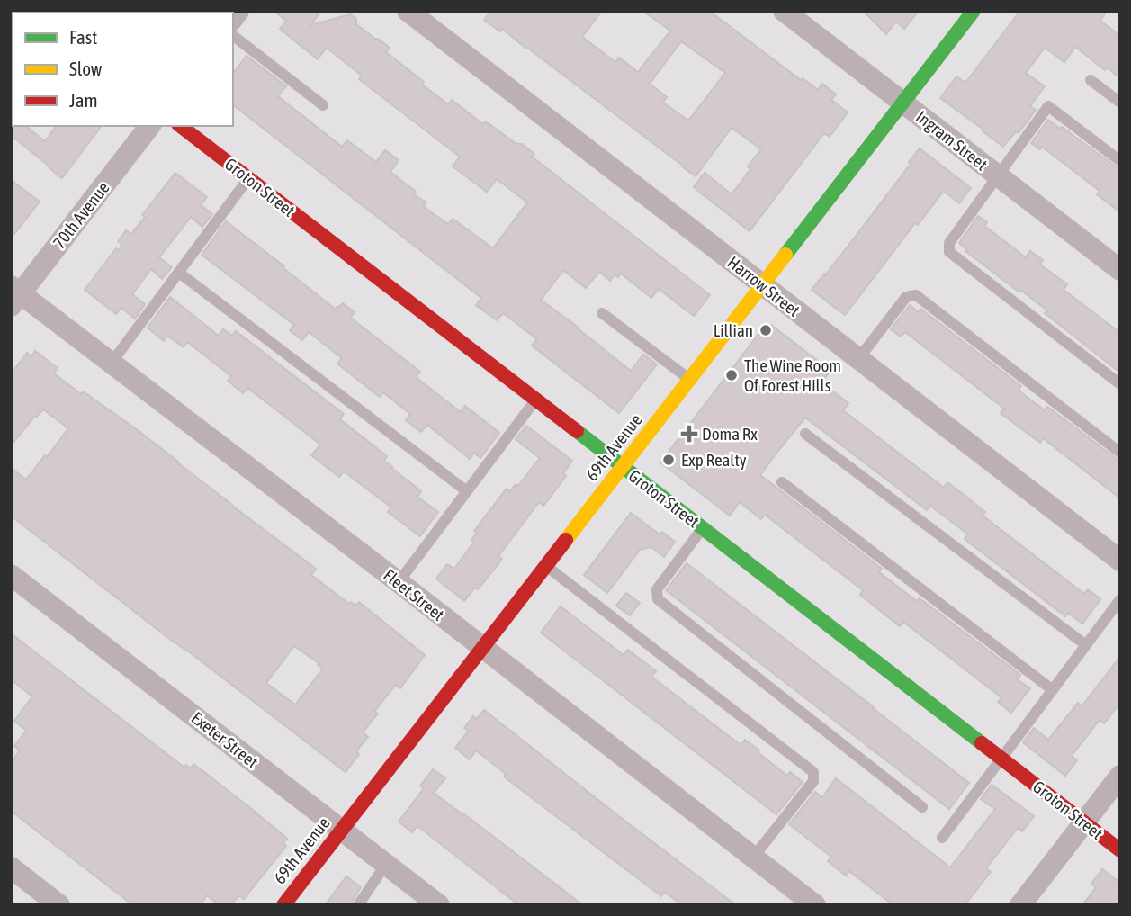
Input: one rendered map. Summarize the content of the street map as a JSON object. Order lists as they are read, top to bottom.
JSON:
{
  "streets": {
    "street": [
      "Ingram Street",
      "Groton Street",
      "70th Avenue",
      "Harrow Street",
      "69th Avenue",
      "Fleet Street",
      "Exeter Street"
    ]
  },
  "crossings": [
    ["Ingram Street", "69th Avenue"],
    ["Groton Street", "69th Avenue"],
    ["70th Avenue", "Fleet Street"],
    ["Harrow Street", "69th Avenue"],
    ["69th Avenue", "Fleet Street"],
    ["69th Avenue", "Exeter Street"]
  ],
  "places": {
    "other": ["Lillian", "The Wine Room Of Forest Hills", "Exp Realty"],
    "health": ["Doma Rx"]
  },
  "legend": ["Fast", "Slow", "Jam"]
}
